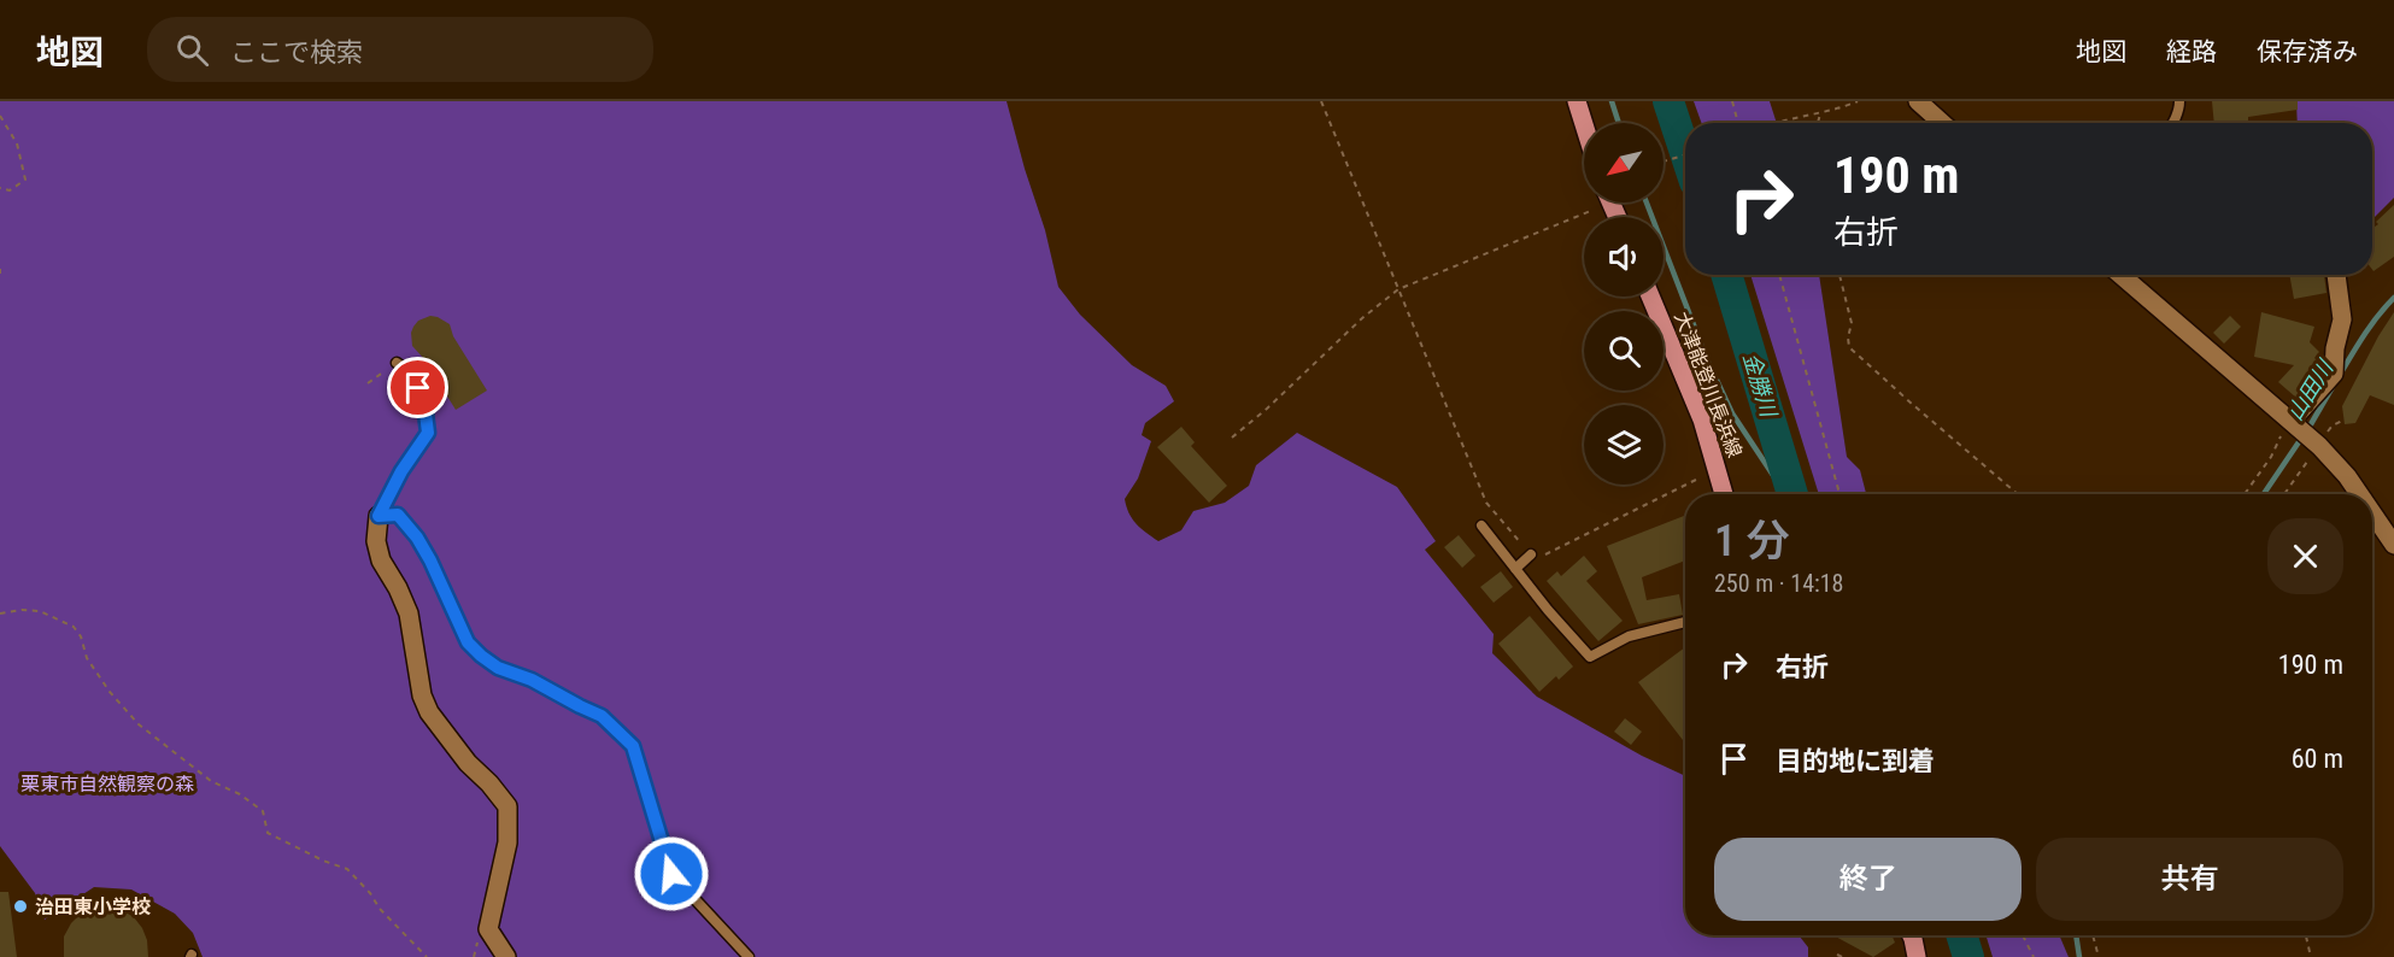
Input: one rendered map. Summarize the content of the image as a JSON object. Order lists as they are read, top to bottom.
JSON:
{
  "streets": {
    "main road": ["大津能登川長浜線"]
  },
  "water": ["金勝川", "山田川"],
  "parks": ["栗東市自然観察の森"],
  "places": ["治田東小学校"],
  "north": "bottom left",
  "page": {
    "header": "地図",
    "search": "ここで検索",
    "nav": ["地図", "経路", "保存済み"],
    "turn": ["190 m", "右折"],
    "heading": ["1 分", "250 m · 14:18"],
    "list": [
      {
        "name": "右折",
        "value": "190 m"
      },
      {
        "name": "目的地に到着",
        "value": "60 m"
      }
    ],
    "buttons": ["終了", "共有"]
  }
}
